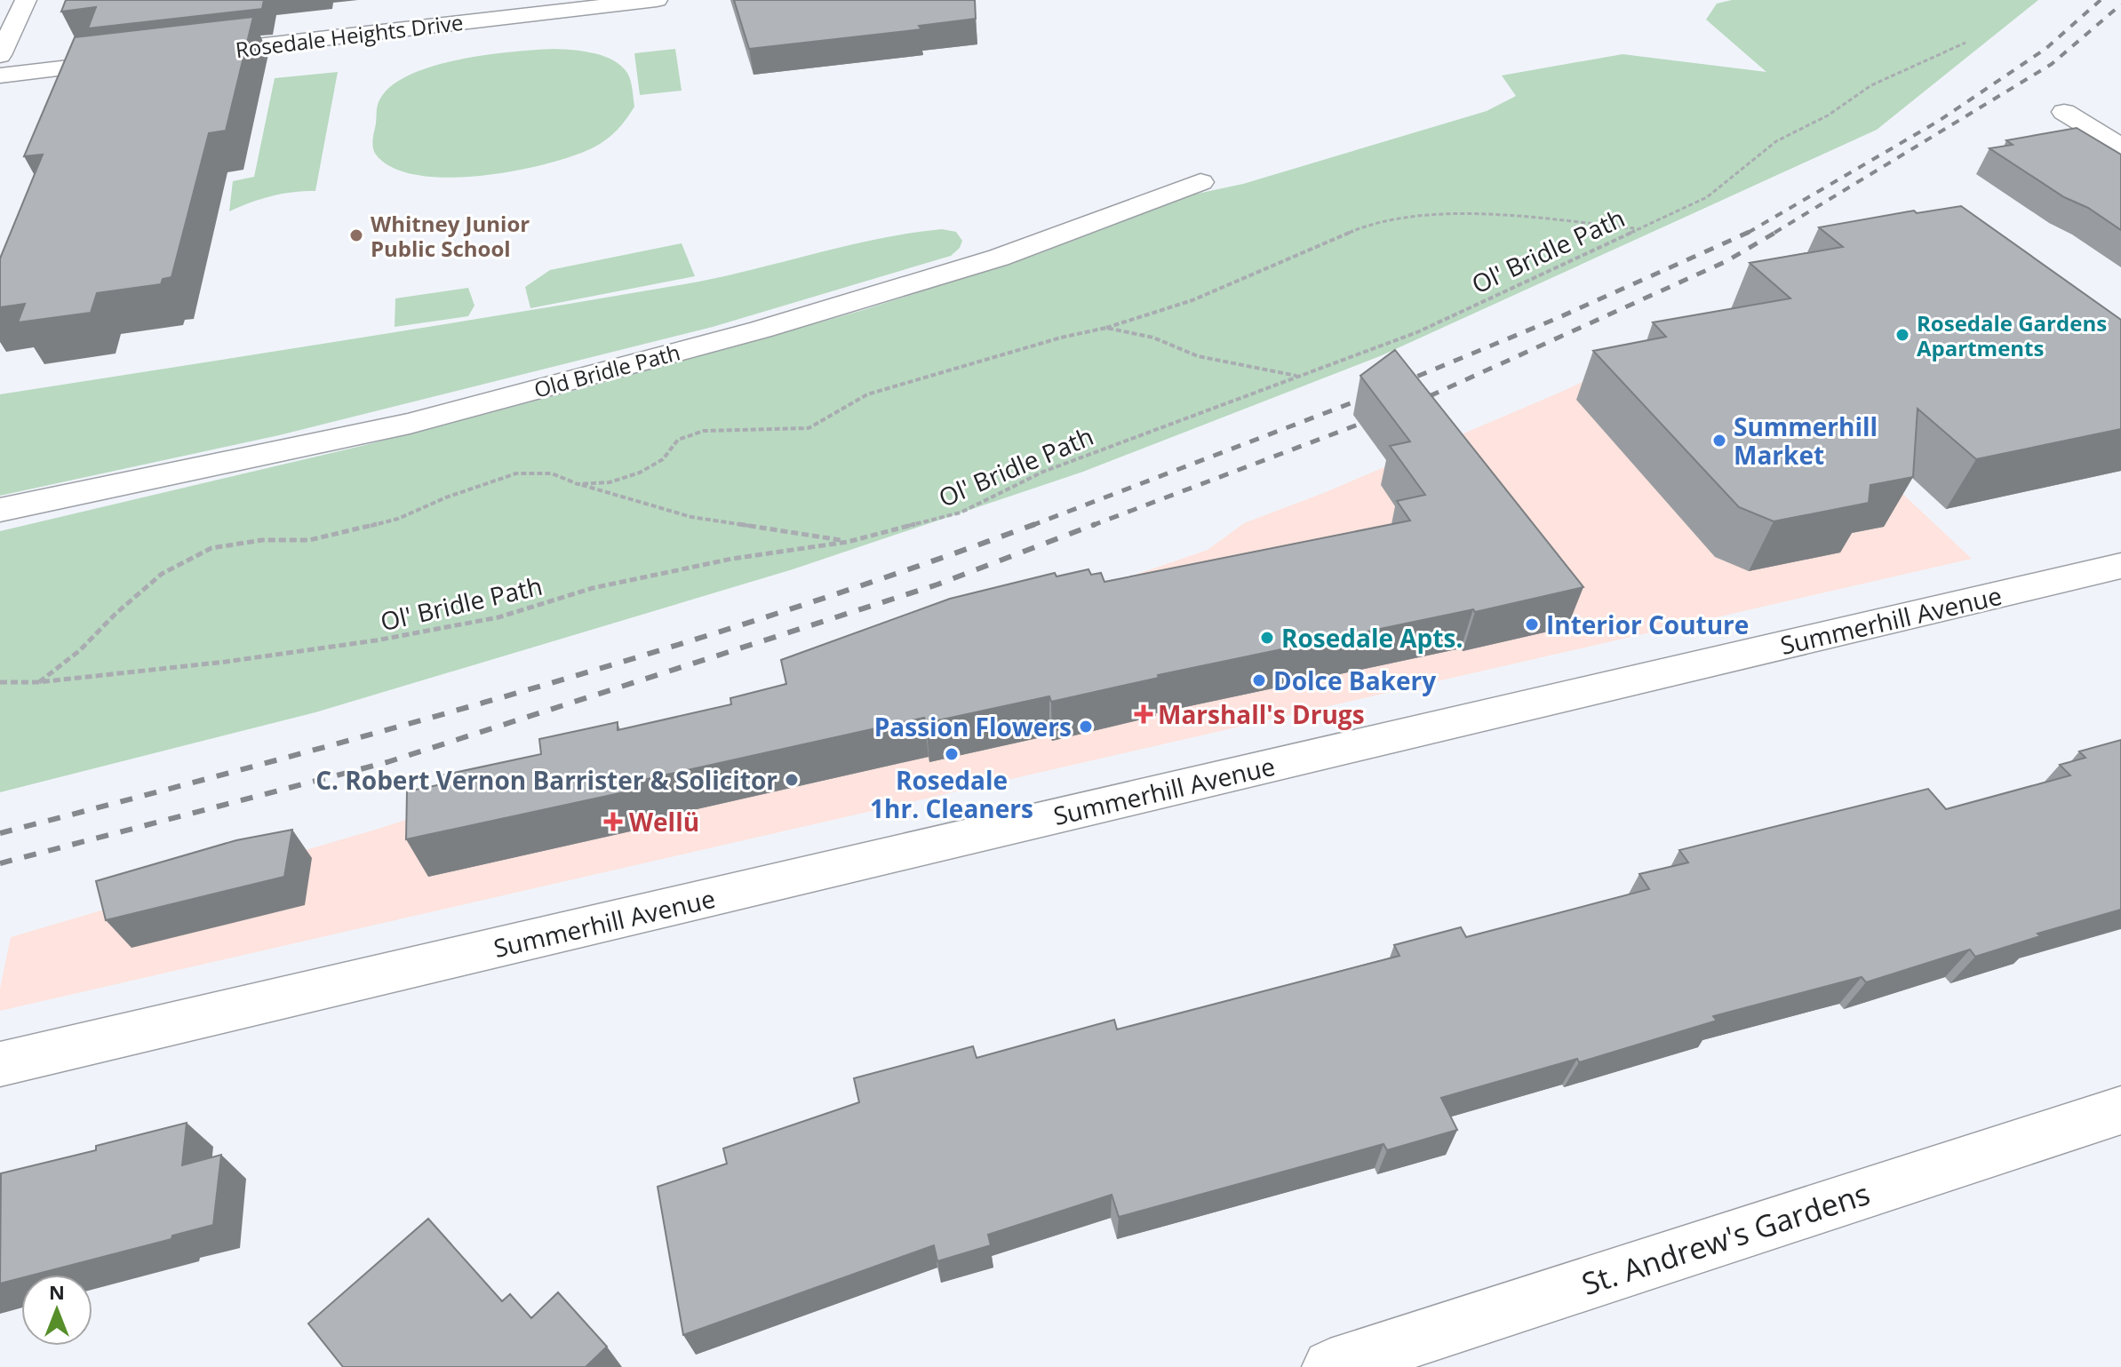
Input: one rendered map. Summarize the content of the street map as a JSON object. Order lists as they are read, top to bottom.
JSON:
{
  "streets": {
    "street": [
      "Rosedale Heights Drive",
      "Old Bridle Path",
      "Summerhill Avenue",
      "St. Andrew's Gardens"
    ],
    "path": ["Ol' Bridle Path"]
  },
  "places": {
    "other": [
      "Whitney Junior Public School",
      "Rosedale Gardens Apartments",
      "Summerhill Market",
      "Interior Couture",
      "Rosedale Apts.",
      "Dolce Bakery",
      "Passion Flowers",
      "Rosedale 1hr. Cleaners",
      "C. Robert Vernon Barrister & Solicitor"
    ],
    "health": ["Marshall's Drugs", "Wellü"]
  },
  "north": "top"
}
